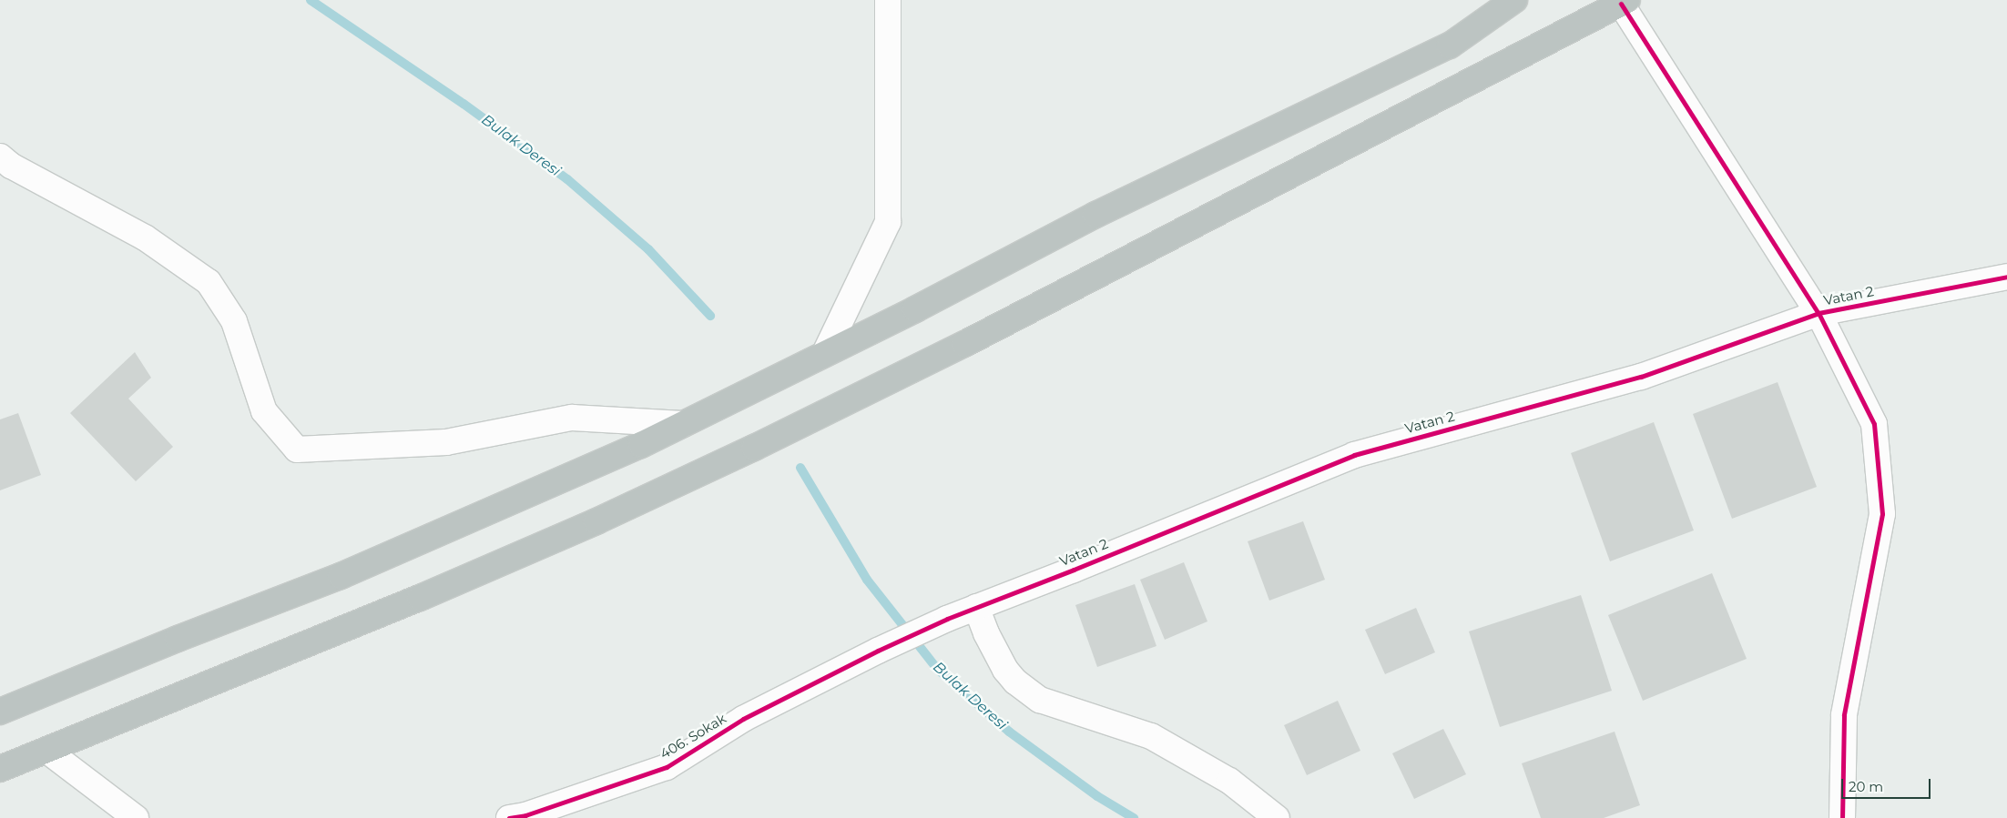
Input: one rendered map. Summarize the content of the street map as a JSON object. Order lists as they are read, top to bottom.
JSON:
{
  "streets": {
    "street": ["Vatan 2", "406. Sokak"]
  },
  "crossings": [
    ["Vatan 2", "406. Sokak"]
  ],
  "water": ["Bulak Deresi"],
  "scale_bar": "20 m"
}
